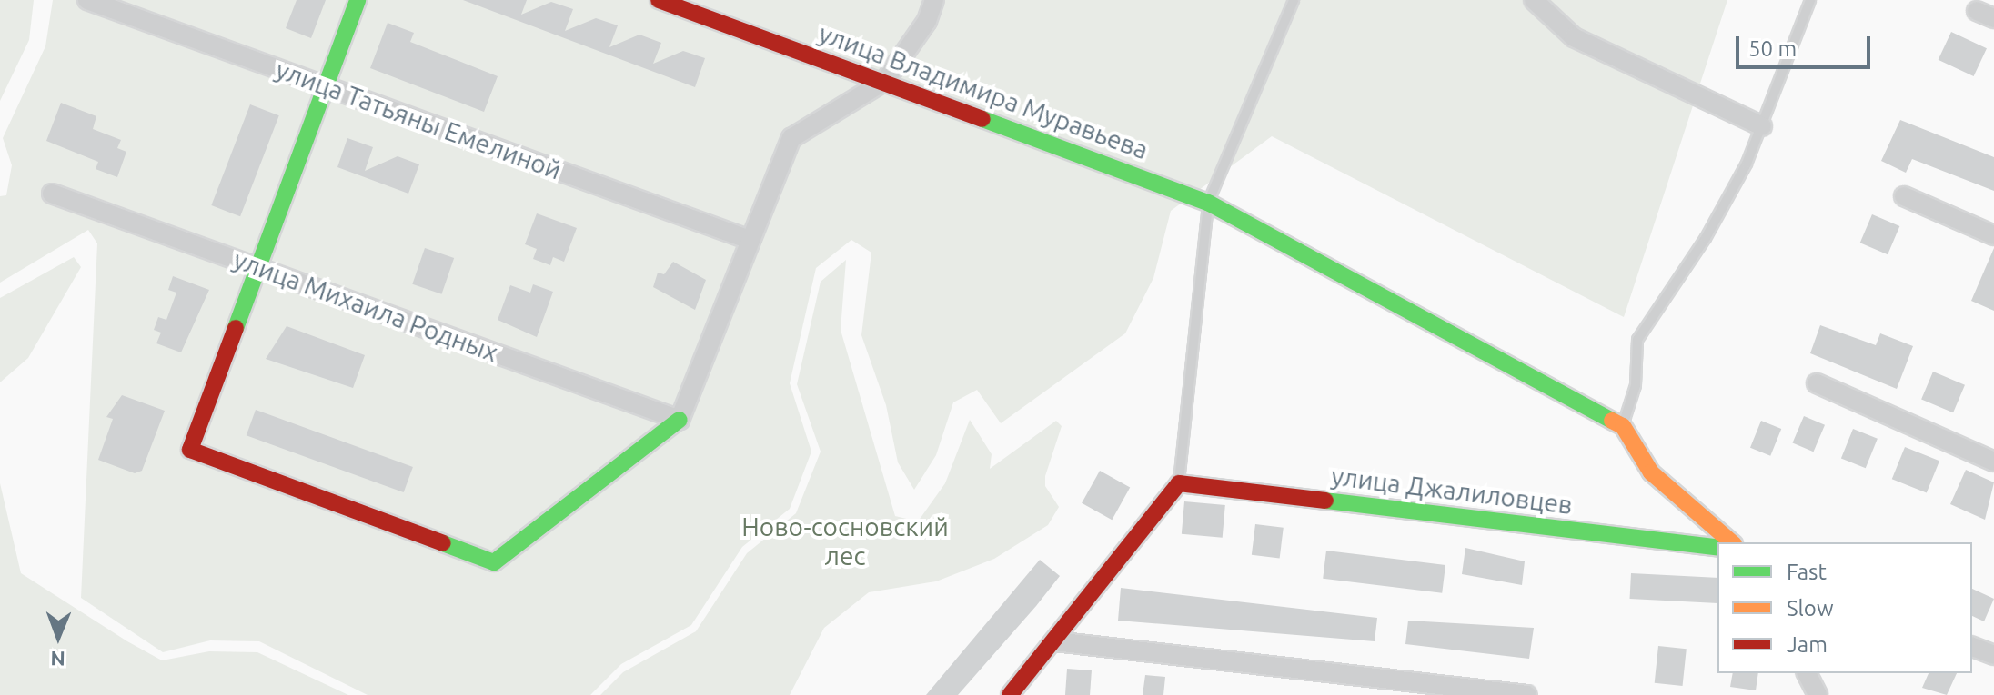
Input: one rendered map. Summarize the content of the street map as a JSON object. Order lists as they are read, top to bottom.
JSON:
{
  "streets": {
    "street": [
      "улица Владимира Муравьева",
      "улица Татьяны Емелиной",
      "улица Михаила Родных",
      "улица Джалиловцев"
    ]
  },
  "parks": ["Ново-сосновский лес"],
  "legend": ["Fast", "Slow", "Jam"],
  "scale_bar": "50 m",
  "north": "bottom"
}
